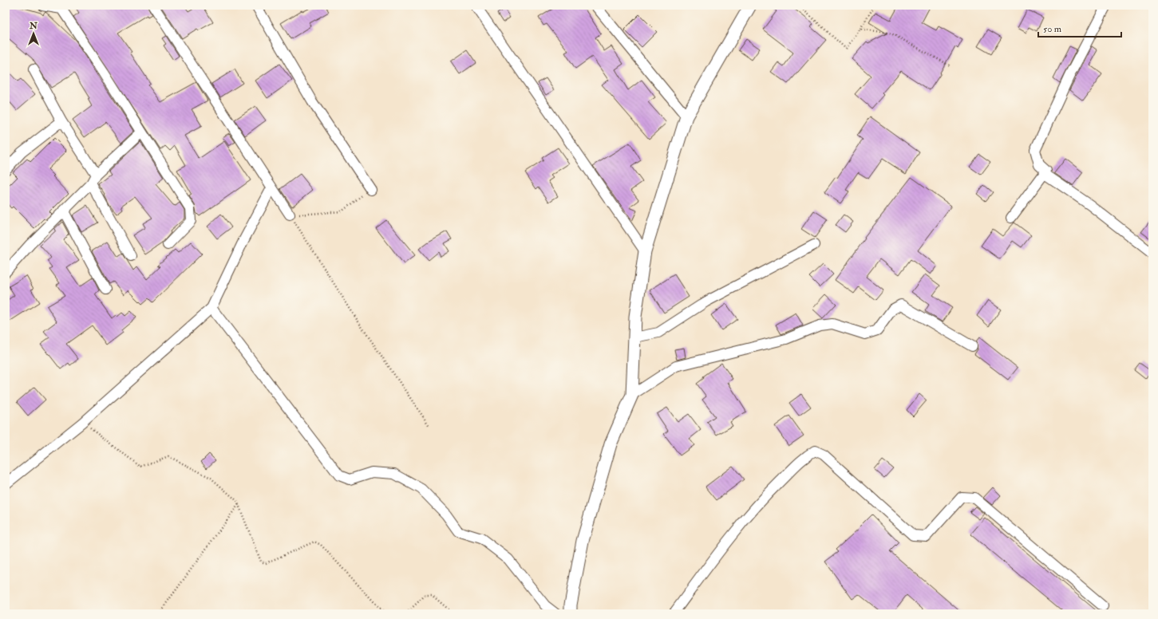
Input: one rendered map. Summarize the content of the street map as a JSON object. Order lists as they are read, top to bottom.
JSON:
{
  "scale_bar": "50 m",
  "north": "top"
}
